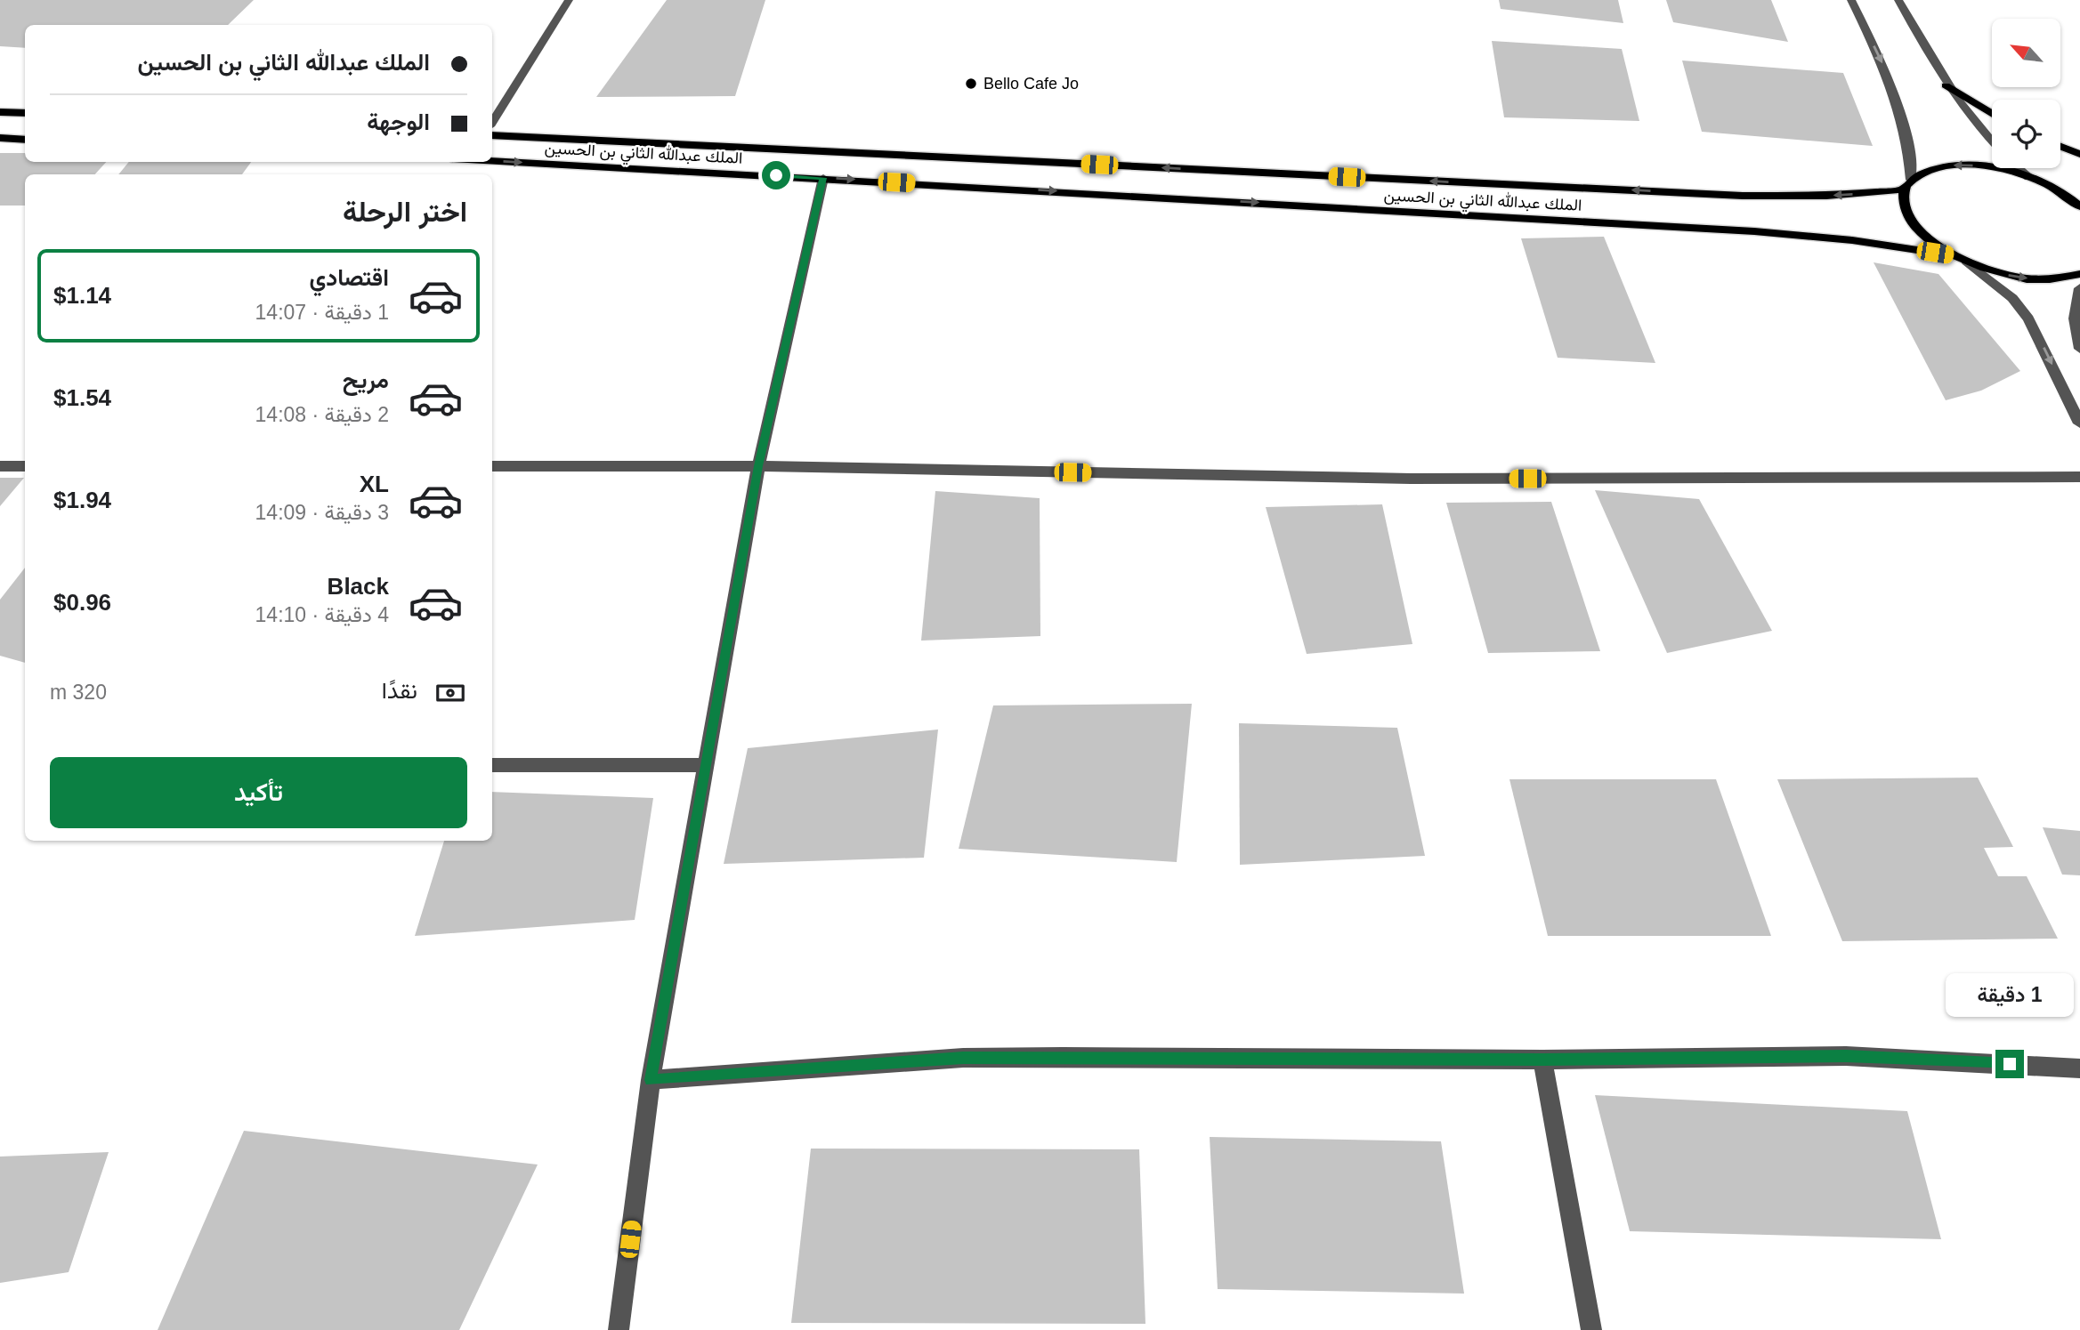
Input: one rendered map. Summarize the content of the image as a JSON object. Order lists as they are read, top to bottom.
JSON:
{
  "streets": {
    "main road": ["الملك عبدالله الثاني بن الحسين"]
  },
  "places": ["Bello Cafe Jo"],
  "north": "top left",
  "page": {
    "banner": ["الملك عبدالله الثاني بن الحسين", "الوجهة"],
    "heading": "اختر الرحلة",
    "list": [
      {
        "name": "اقتصادي",
        "note": "1 دقيقة · 14:07",
        "value": "$1.14"
      },
      {
        "name": "مريح",
        "note": "2 دقيقة · 14:08",
        "value": "$1.54"
      },
      {
        "name": "XL",
        "note": "3 دقيقة · 14:09",
        "value": "$1.94"
      },
      {
        "name": "Black",
        "note": "4 دقيقة · 14:10",
        "value": "$0.96"
      }
    ],
    "pay": ["نقدًا", "320 m"],
    "buttons": "تأكيد",
    "bubble": "1 دقيقة"
  }
}
